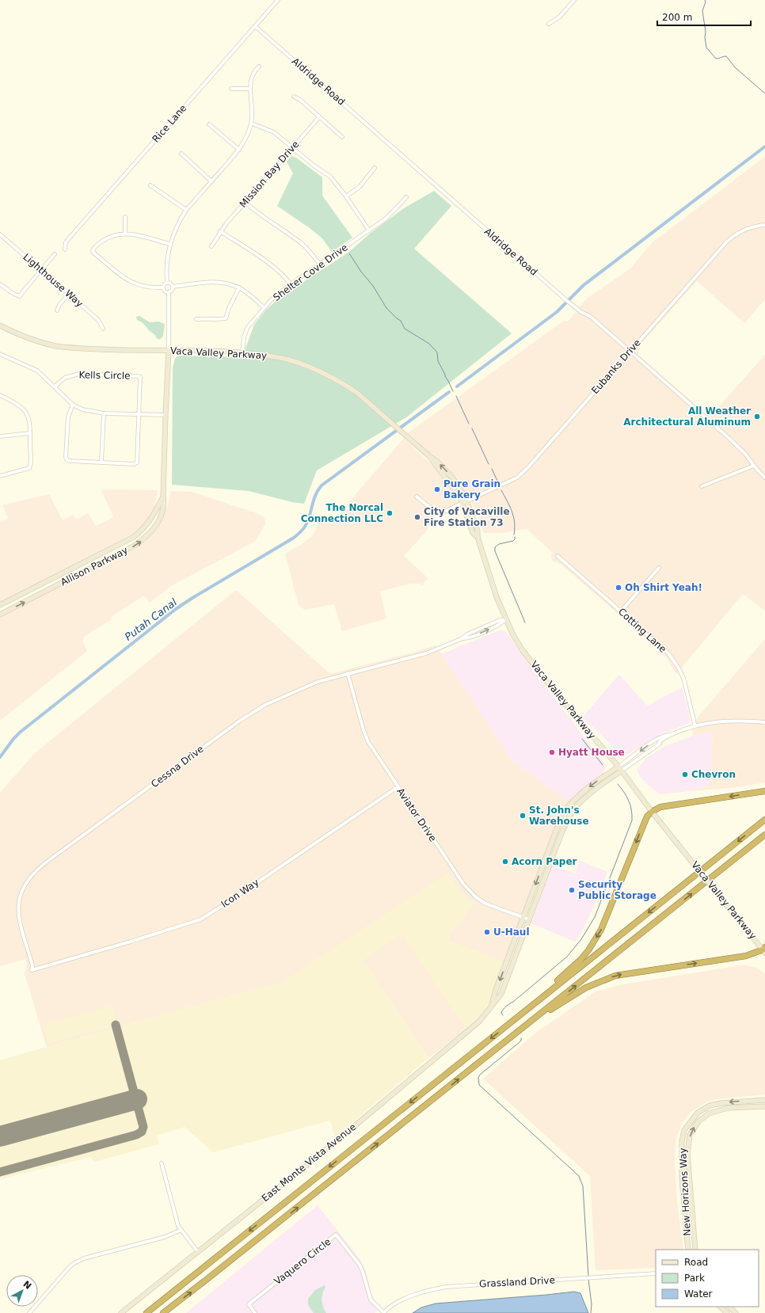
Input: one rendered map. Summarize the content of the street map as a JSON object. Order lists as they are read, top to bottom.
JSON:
{
  "streets": {
    "street": [
      "Aldridge Road",
      "Rice Lane",
      "Mission Bay Drive",
      "Shelter Cove Drive",
      "Lighthouse Way",
      "Vaca Valley Parkway",
      "Eubanks Drive",
      "Kells Circle",
      "Allison Parkway",
      "Cotting Lane",
      "Cessna Drive",
      "Aviator Drive",
      "Icon Way",
      "East Monte Vista Avenue",
      "New Horizons Way",
      "Vaquero Circle",
      "Grassland Drive"
    ]
  },
  "crossings": [
    ["Aldridge Road", "Rice Lane"],
    ["Aldridge Road", "Eubanks Drive"],
    ["Shelter Cove Drive", "Vaca Valley Parkway"],
    ["Vaca Valley Parkway", "Eubanks Drive"],
    ["Vaca Valley Parkway", "Allison Parkway"],
    ["Vaca Valley Parkway", "Cessna Drive"],
    ["Vaca Valley Parkway", "East Monte Vista Avenue"],
    ["Cessna Drive", "Aviator Drive"],
    ["Cessna Drive", "Icon Way"],
    ["Aviator Drive", "Icon Way"],
    ["Aviator Drive", "East Monte Vista Avenue"],
    ["Vaquero Circle", "Grassland Drive"]
  ],
  "water": ["Putah Canal"],
  "places": [
    "All Weather Architectural Aluminum",
    "Pure Grain Bakery",
    "The Norcal Connection LLC",
    "City of Vacaville Fire Station 73",
    "Oh Shirt Yeah!",
    "Hyatt House",
    "Chevron",
    "St. John's Warehouse",
    "Acorn Paper",
    "Security Public Storage",
    "U-Haul"
  ],
  "legend": ["Road", "Park", "Water"],
  "scale_bar": "200 m",
  "north": "top right"
}
